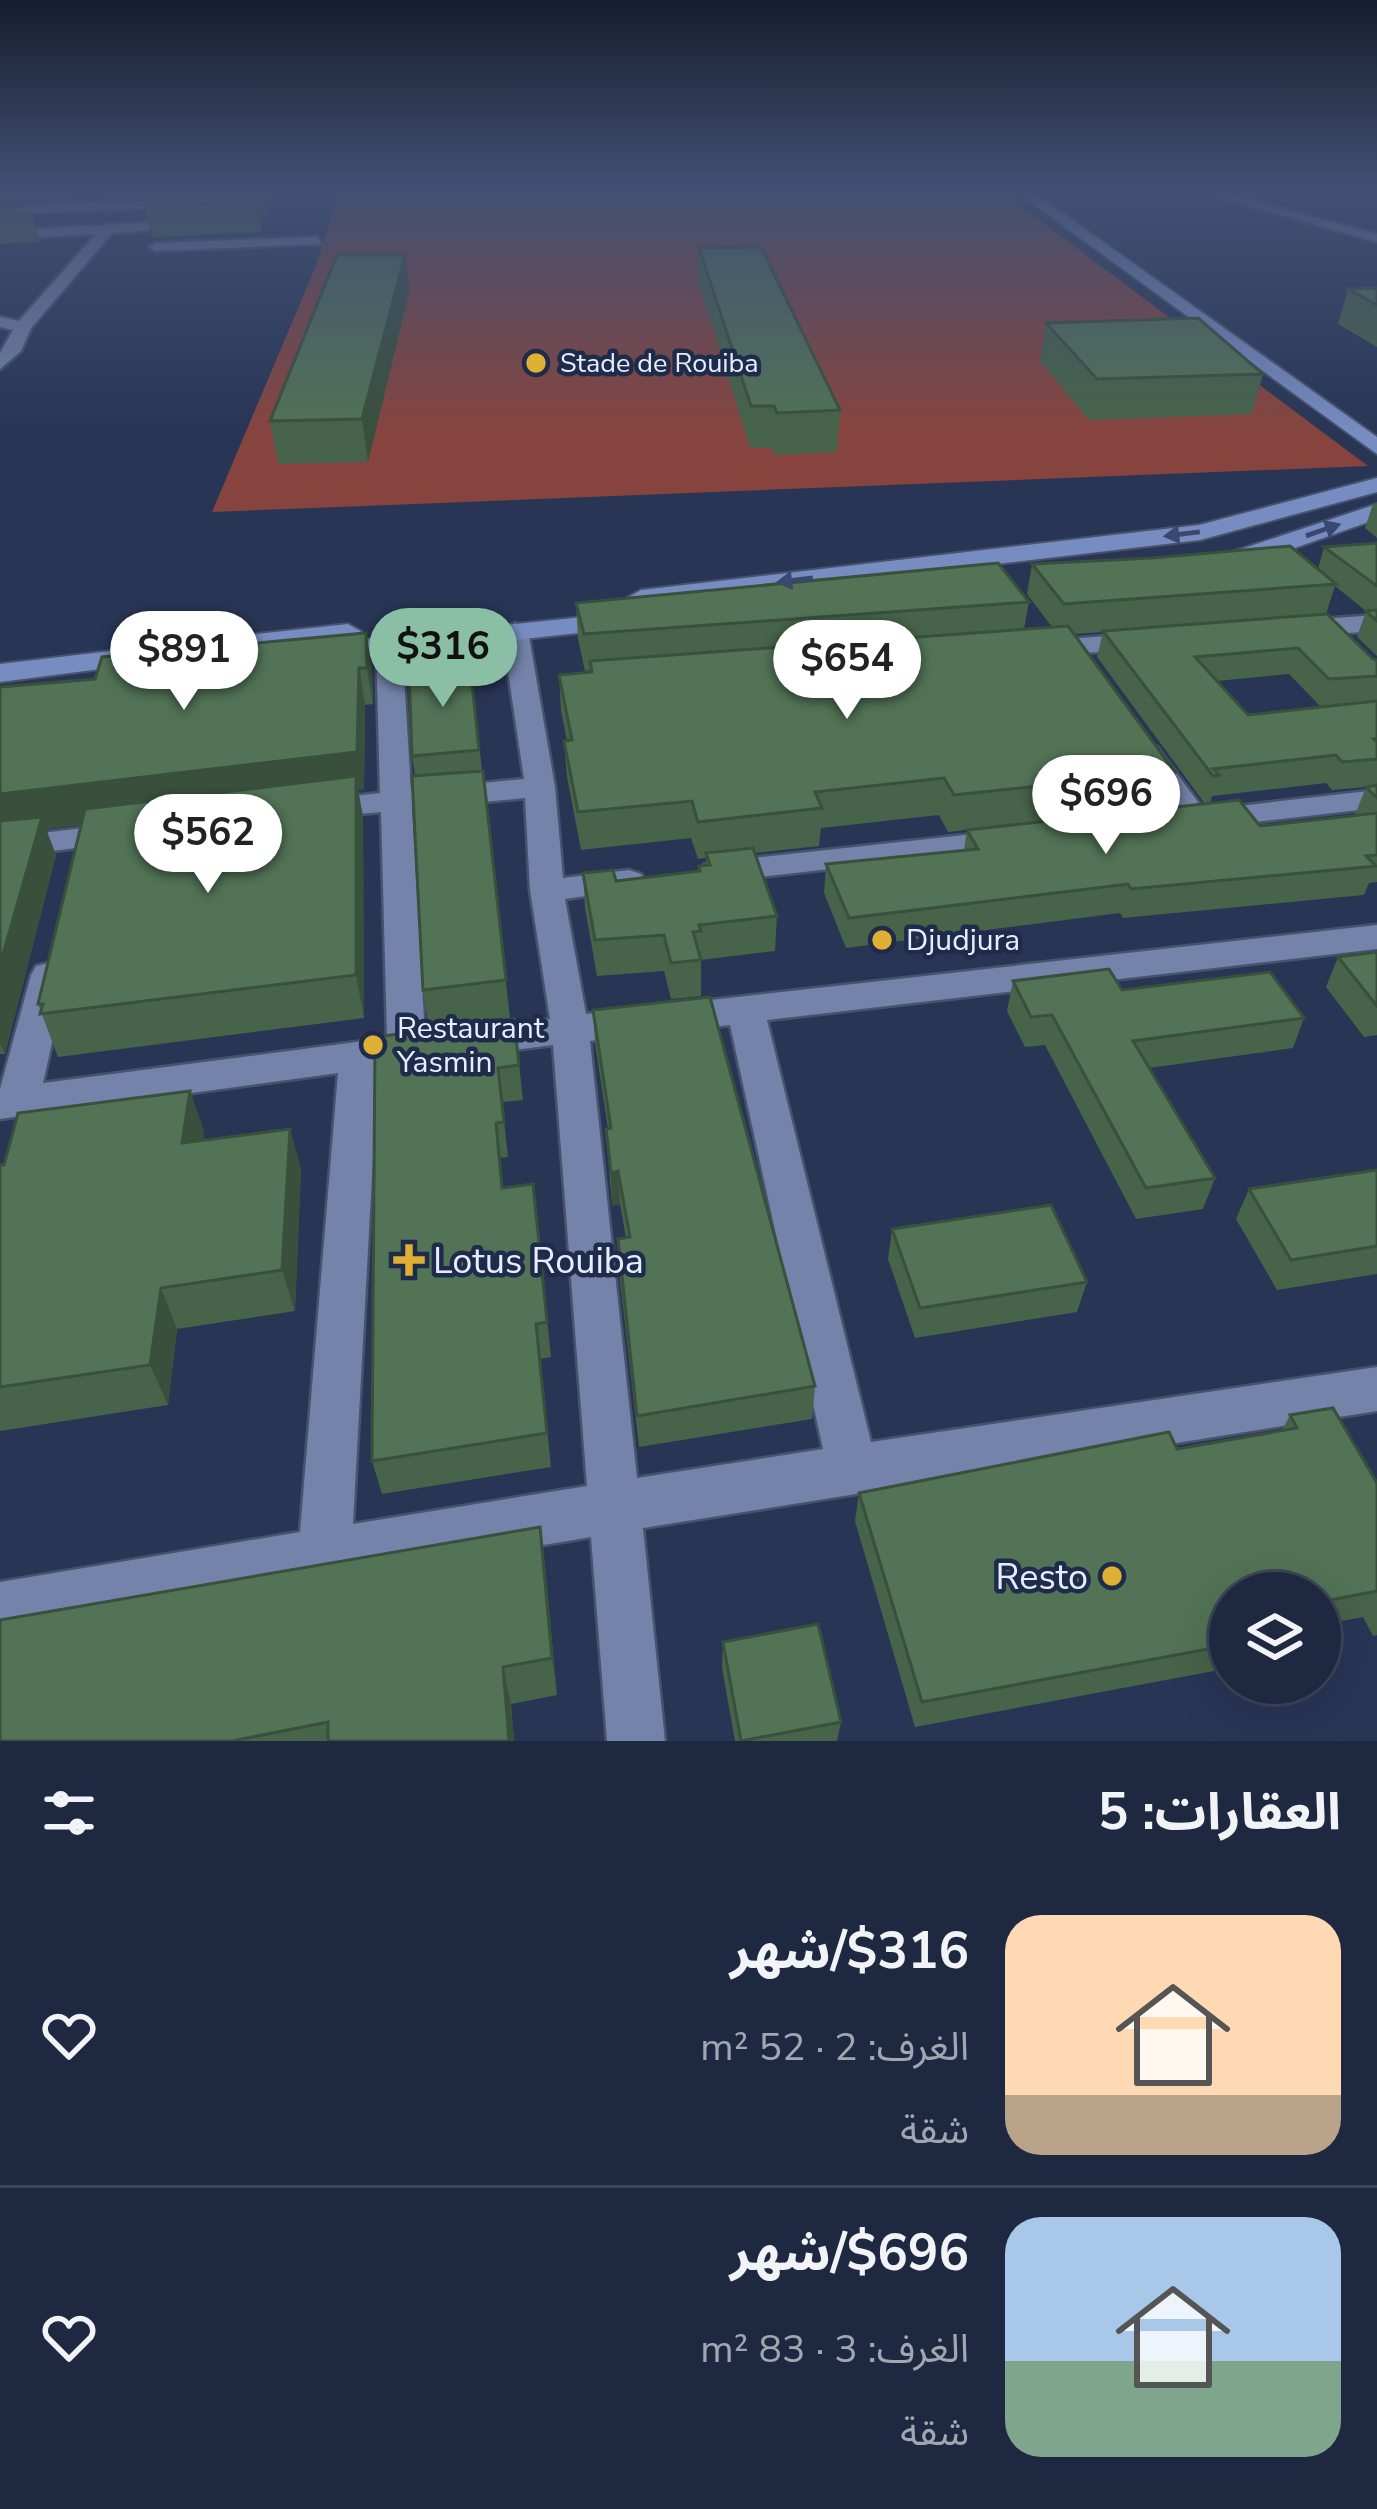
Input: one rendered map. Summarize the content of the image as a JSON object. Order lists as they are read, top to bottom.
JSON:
{
  "places": {
    "other": [
      "Stade de Rouiba",
      "Djudjura",
      "Restaurant Yasmin",
      "Resto"
    ],
    "health": ["Lotus Rouiba"]
  },
  "page": {
    "price": [
      "$316",
      "$891",
      "$654",
      "$696",
      "$562"
    ],
    "heading": "العقارات: 5",
    "list": [
      {
        "name": "$316/شهر",
        "note": "الغرف: 2 · 52 m² · شقة"
      },
      {
        "name": "$696/شهر",
        "note": "الغرف: 3 · 83 m² · شقة"
      }
    ]
  }
}
